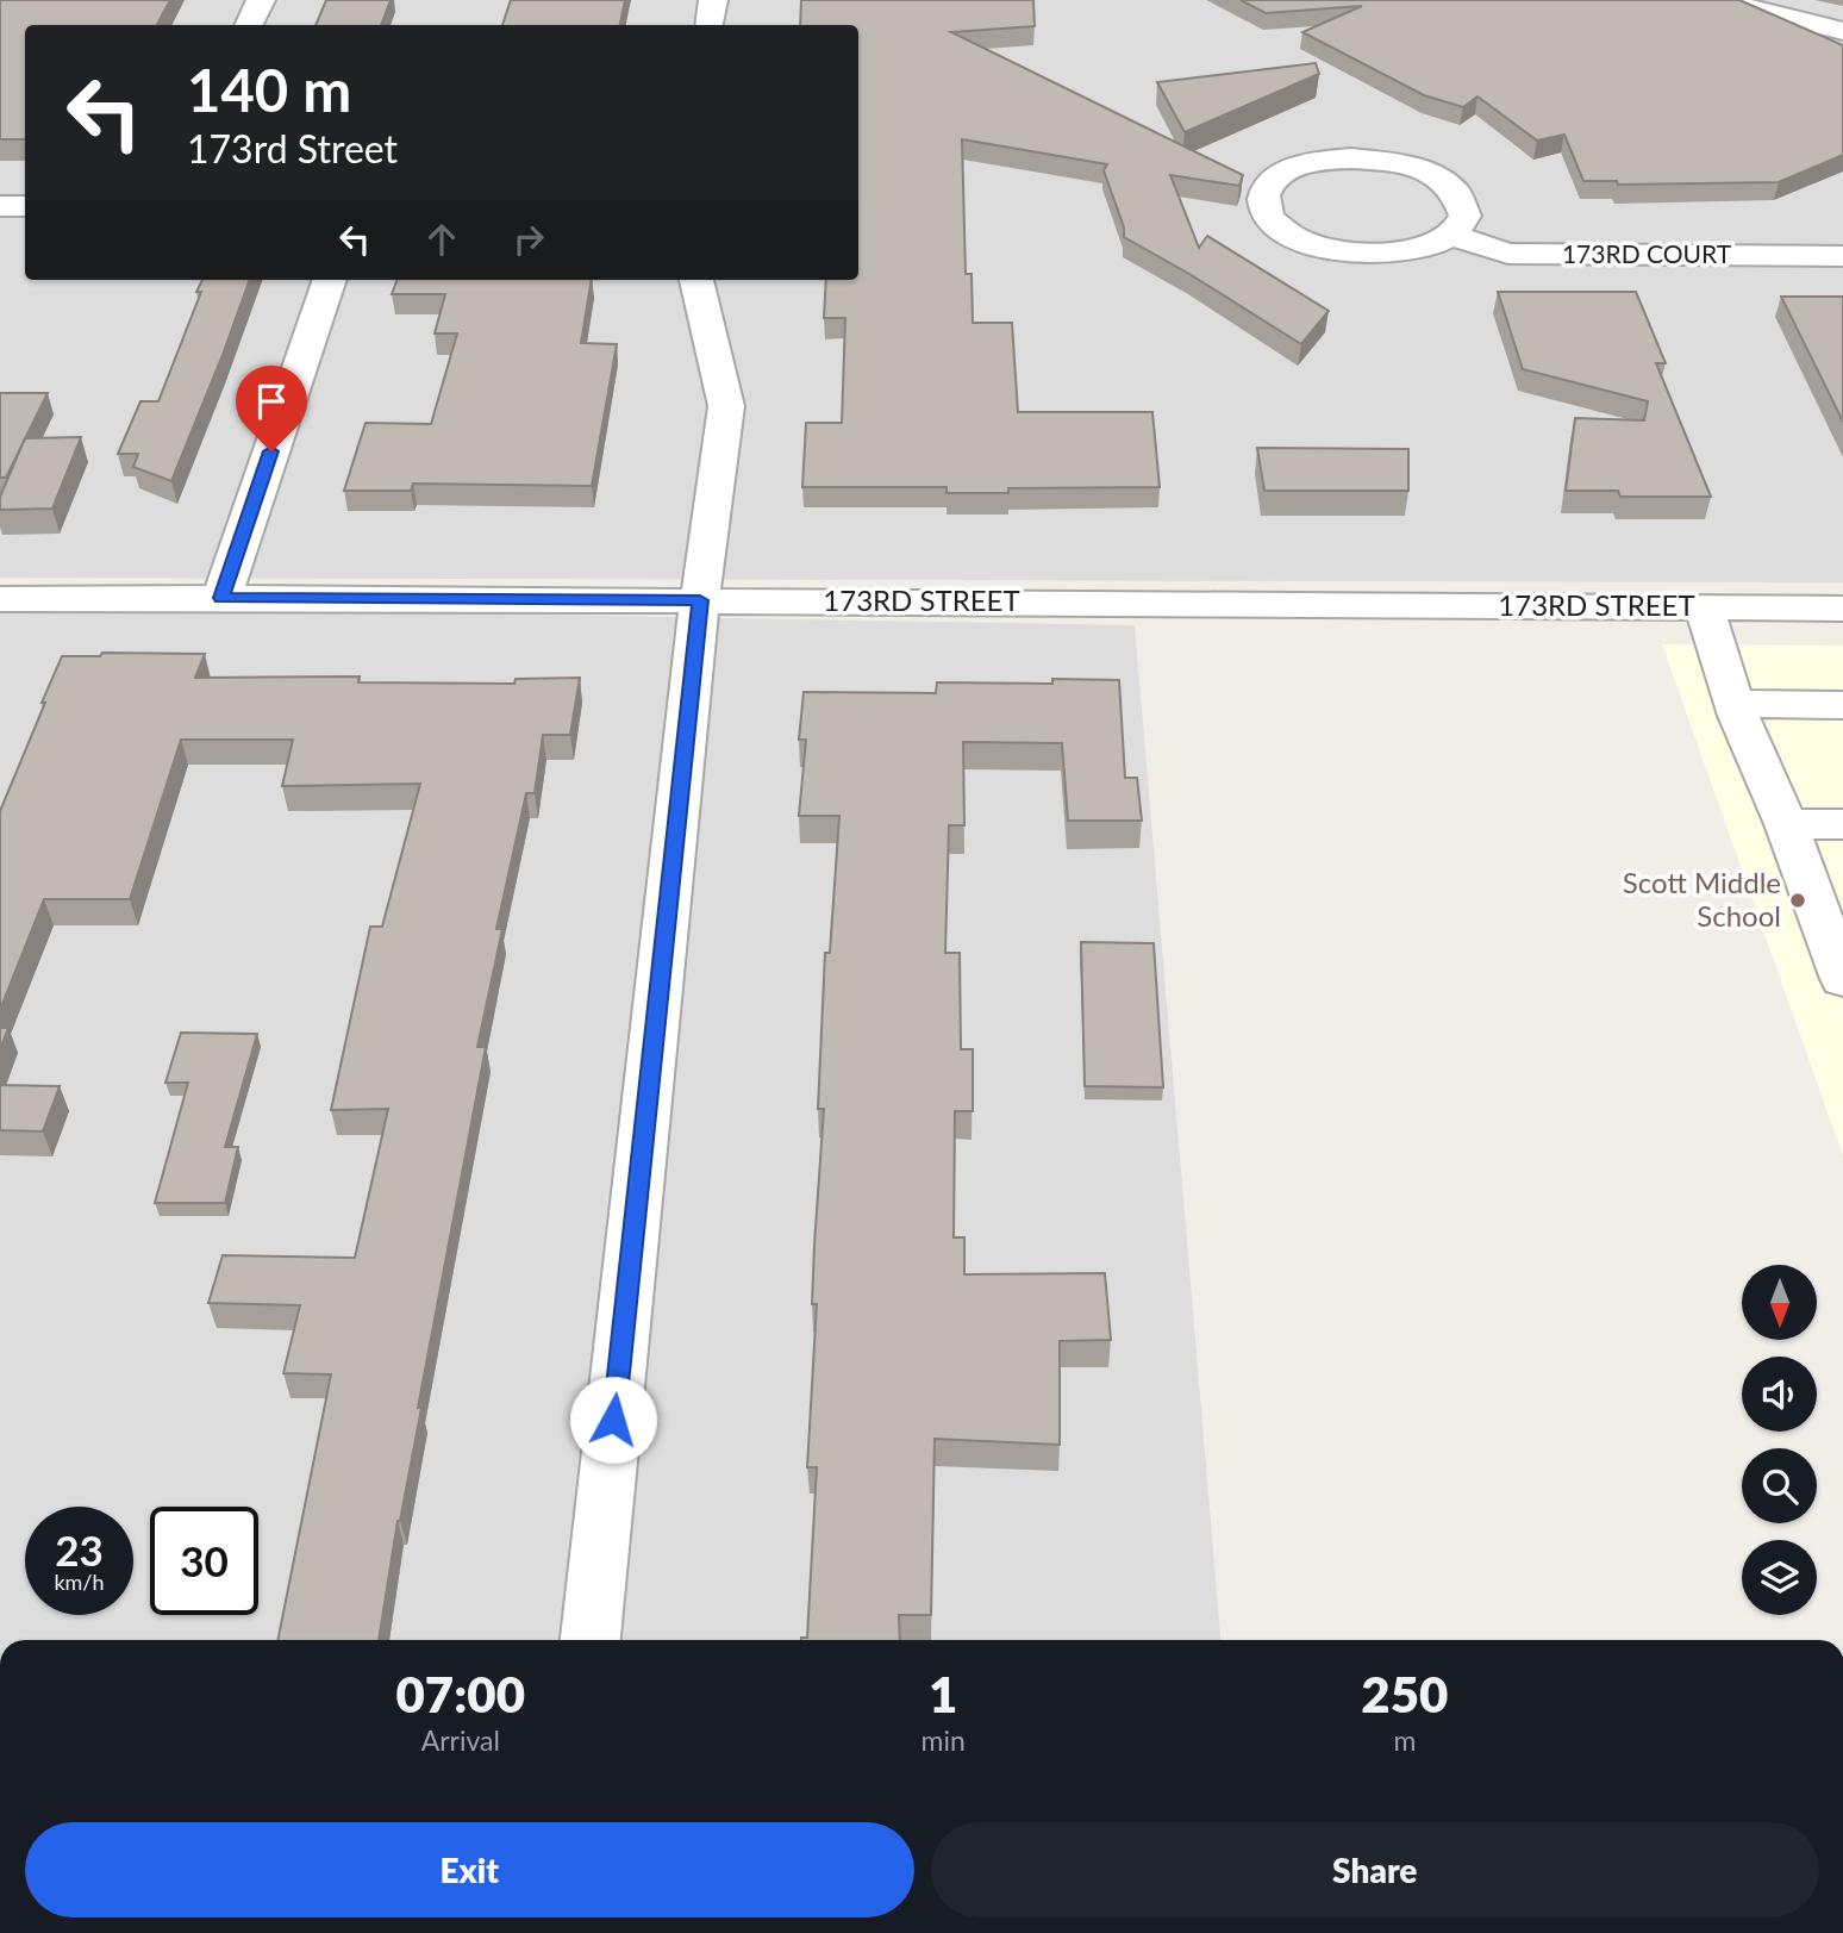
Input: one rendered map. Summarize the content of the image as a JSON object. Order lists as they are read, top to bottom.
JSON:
{
  "streets": {
    "street": ["173RD COURT", "173RD STREET"]
  },
  "places": ["Scott Middle School"],
  "north": "bottom",
  "page": {
    "turn": ["140 m", "173rd Street"],
    "speed": "23 km/h",
    "limit": "30",
    "eta": [
      "07:00",
      "Arrival",
      "1",
      "min",
      "250",
      "m"
    ],
    "buttons": ["Exit", "Share"]
  }
}
